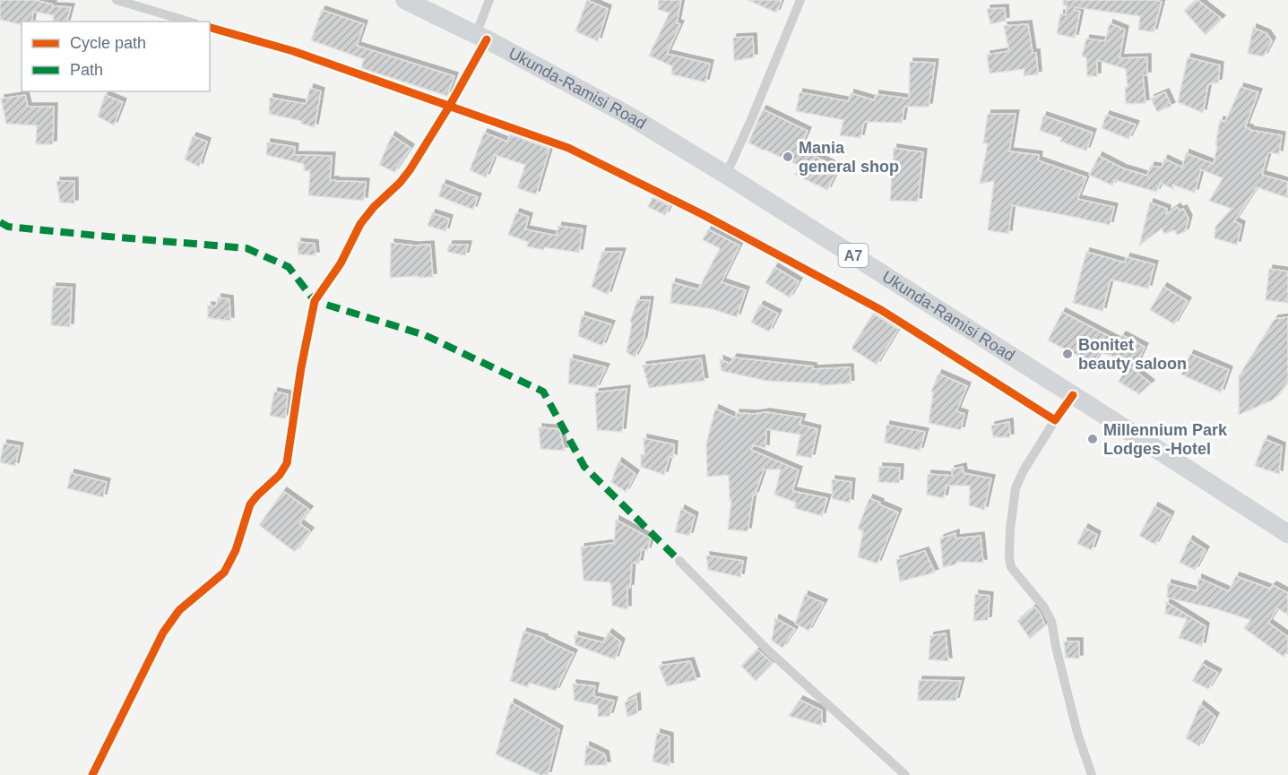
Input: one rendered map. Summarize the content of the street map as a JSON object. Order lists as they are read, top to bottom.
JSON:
{
  "streets": {
    "highway": ["Ukunda-Ramisi Road", "A7"]
  },
  "places": ["Mania general shop", "Bonitet beauty saloon", "Millennium Park Lodges -Hotel"],
  "legend": ["Cycle path", "Path"]
}
